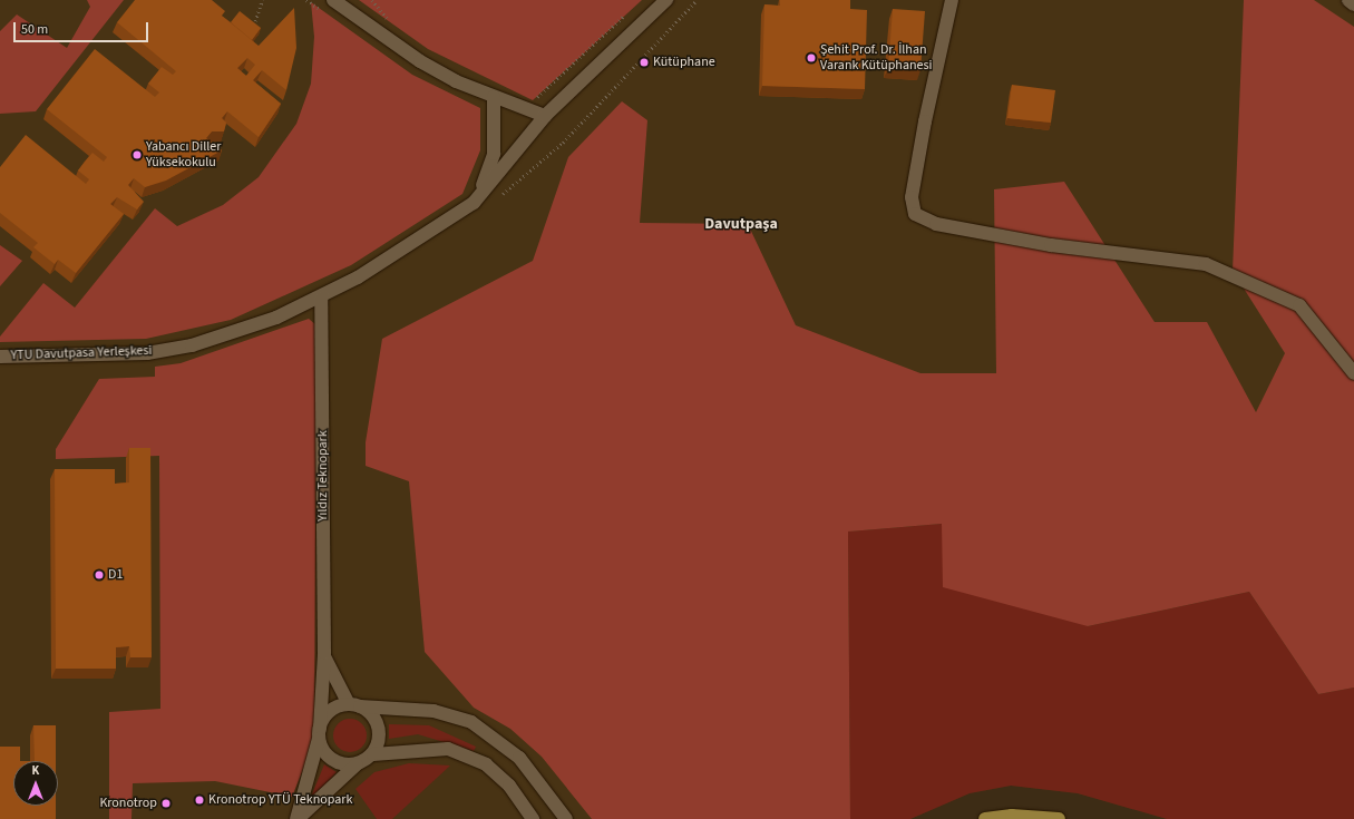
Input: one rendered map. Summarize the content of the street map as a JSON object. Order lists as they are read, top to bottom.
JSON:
{
  "streets": {
    "street": ["YTU Davutpasa Yerleşkesi", "Yıldız Teknopark"]
  },
  "crossings": [
    ["YTU Davutpasa Yerleşkesi", "Yıldız Teknopark"]
  ],
  "districts": ["Davutpaşa"],
  "places": [
    "Şehit Prof. Dr. İlhan Varank Kütüphanesi",
    "Kütüphane",
    "Yabancı Diller Yüksekokulu",
    "D1",
    "Kronotrop YTÜ Teknopark",
    "Kronotrop"
  ],
  "scale_bar": "50 m",
  "north": "top"
}
